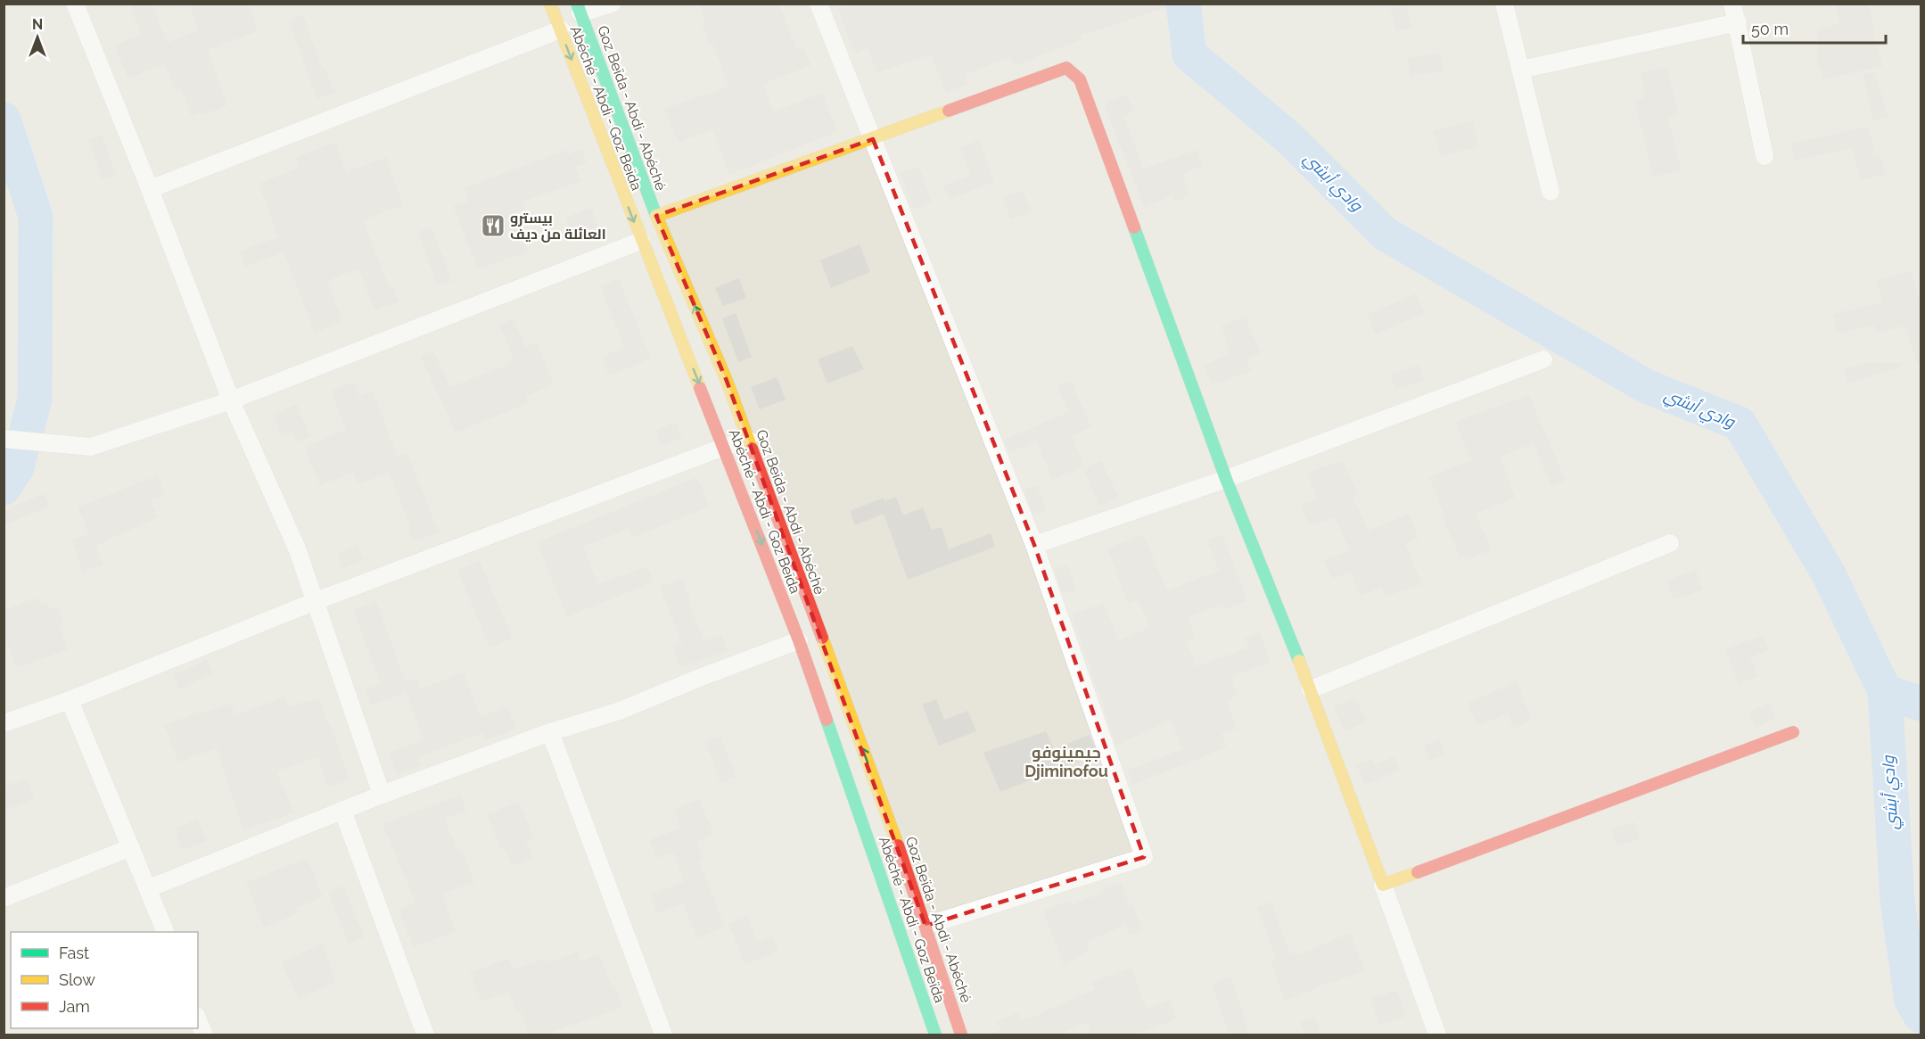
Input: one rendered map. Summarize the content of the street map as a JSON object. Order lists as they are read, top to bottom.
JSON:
{
  "streets": {
    "main road": ["Abéché - Abdi - Goz Beïda", "Goz Beïda - Abdi - Abéché"]
  },
  "one_way": ["Abéché - Abdi - Goz Beïda", "Goz Beïda - Abdi - Abéché"],
  "districts": ["جيمينوفو Djiminofou"],
  "water": ["وادي أبشي"],
  "places": {
    "restaurant": ["بيسترو العائلة من ديف"]
  },
  "legend": ["Fast", "Slow", "Jam"],
  "scale_bar": "50 m",
  "north": "top"
}
